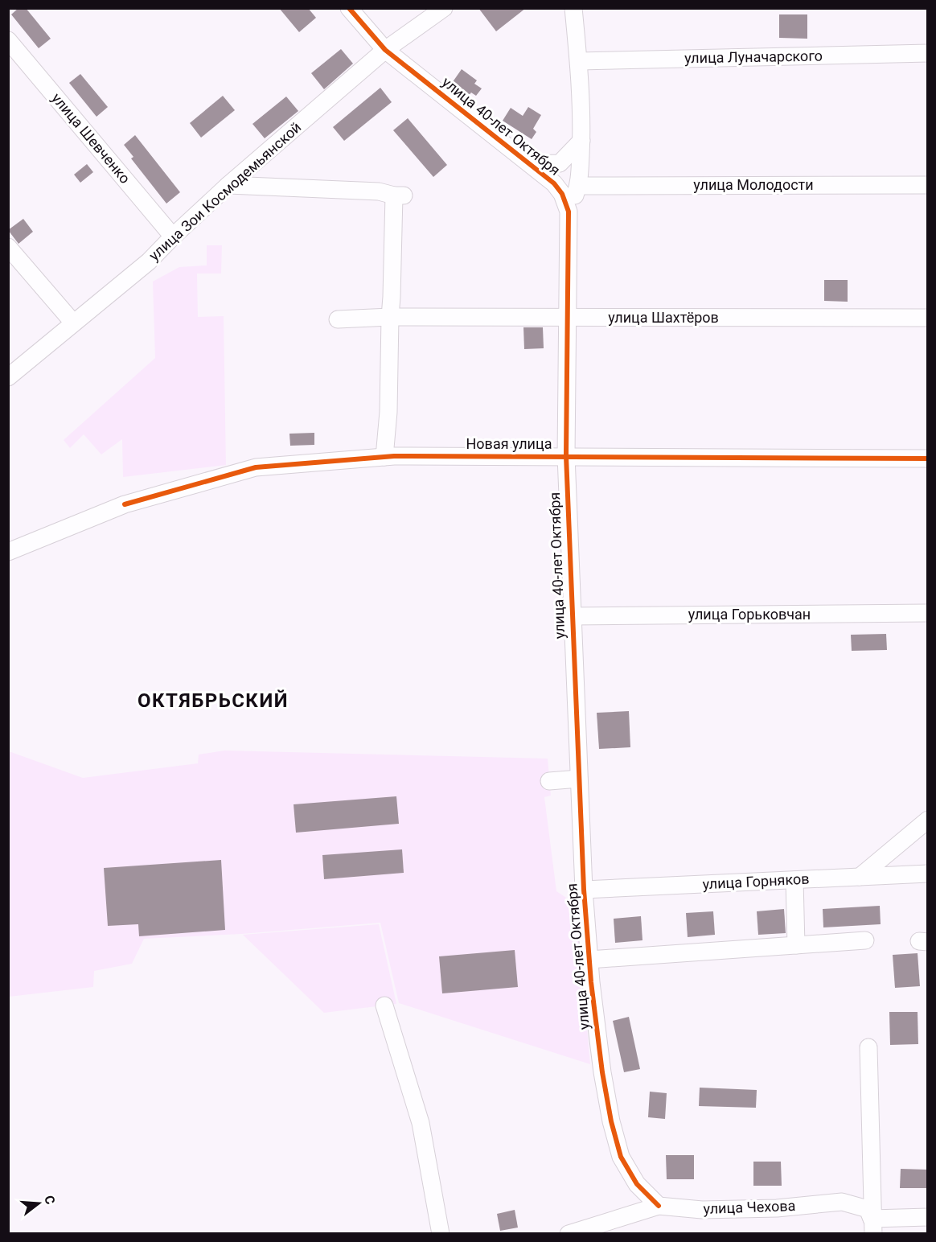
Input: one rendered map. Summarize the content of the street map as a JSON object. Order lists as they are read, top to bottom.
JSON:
{
  "streets": {
    "street": [
      "улица Луначарского",
      "улица 40-лет Октября",
      "улица Шевченко",
      "улица Молодости",
      "улица Зои Космодемьянской",
      "улица Шахтёров",
      "Новая улица",
      "улица Горьковчан",
      "улица Горняков",
      "улица Чехова"
    ]
  },
  "crossings": [
    ["улица Луначарского", "улица 40-лет Октября"],
    ["улица 40-лет Октября", "улица Молодости"],
    ["улица 40-лет Октября", "улица Зои Космодемьянской"],
    ["улица 40-лет Октября", "улица Шахтёров"],
    ["улица 40-лет Октября", "Новая улица"],
    ["улица 40-лет Октября", "улица Горьковчан"],
    ["улица 40-лет Октября", "улица Горняков"],
    ["улица 40-лет Октября", "улица Чехова"],
    ["улица Шевченко", "улица Зои Космодемьянской"]
  ],
  "districts": ["ОКТЯБРЬСКИЙ"],
  "north": "right"
}
